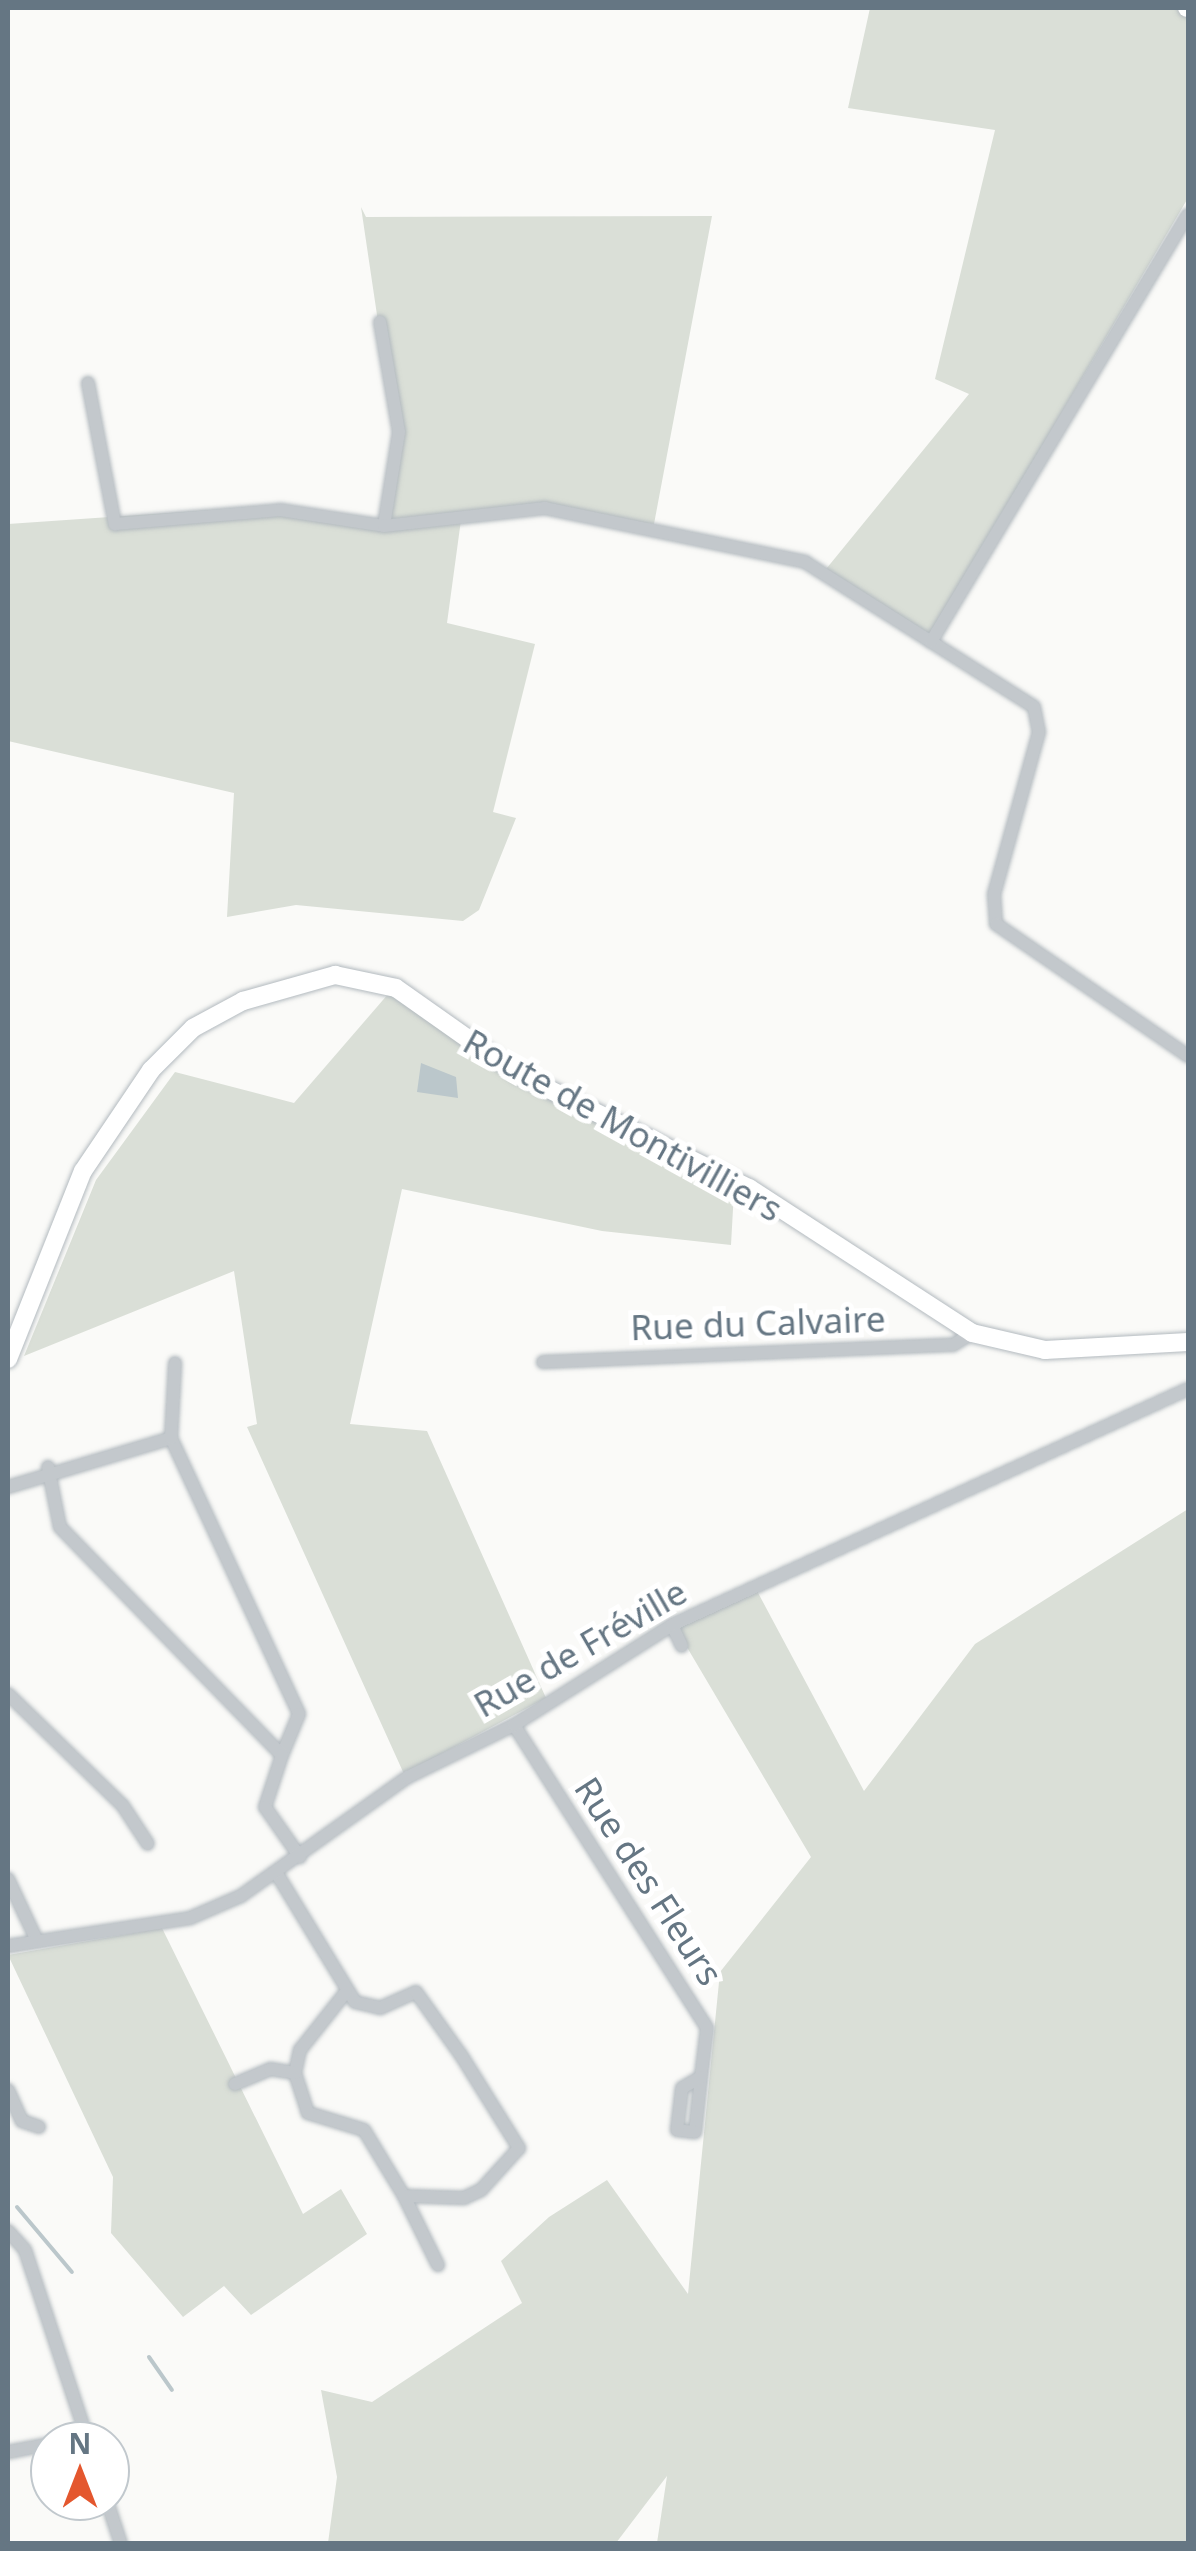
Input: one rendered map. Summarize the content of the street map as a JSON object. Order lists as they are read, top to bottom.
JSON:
{
  "streets": {
    "street": [
      "Route de Montivilliers",
      "Rue du Calvaire",
      "Rue de Fréville",
      "Rue des Fleurs"
    ]
  },
  "crossings": [
    ["Route de Montivilliers", "Rue du Calvaire"],
    ["Rue de Fréville", "Rue des Fleurs"]
  ],
  "north": "top"
}
